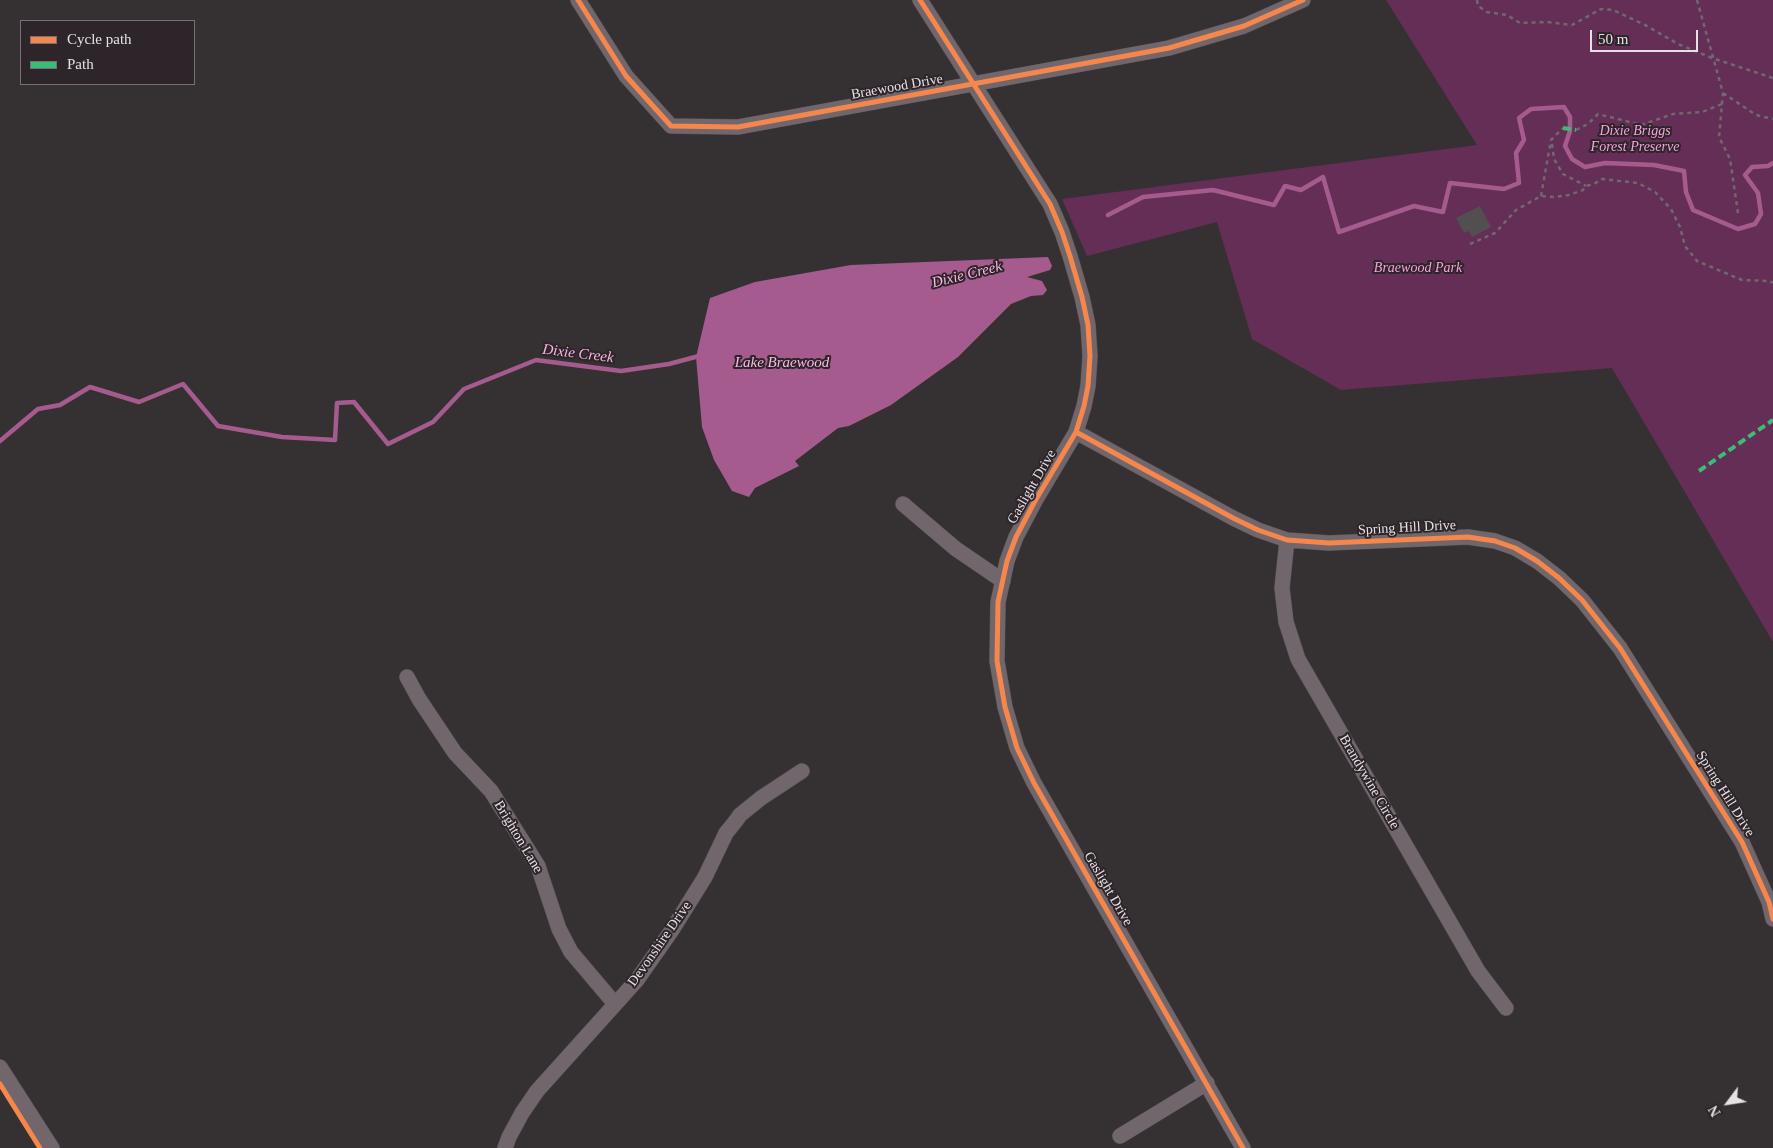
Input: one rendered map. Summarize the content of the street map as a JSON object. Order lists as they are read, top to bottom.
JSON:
{
  "streets": {
    "street": [
      "Braewood Drive",
      "Gaslight Drive",
      "Spring Hill Drive",
      "Brandywine Circle",
      "Brighton Lane",
      "Devonshire Drive"
    ]
  },
  "crossings": [
    ["Braewood Drive", "Gaslight Drive"],
    ["Gaslight Drive", "Spring Hill Drive"],
    ["Spring Hill Drive", "Brandywine Circle"],
    ["Brighton Lane", "Devonshire Drive"]
  ],
  "water": ["Dixie Creek", "Lake Braewood"],
  "parks": ["Dixie Briggs Forest Preserve", "Braewood Park"],
  "legend": ["Cycle path", "Path"],
  "scale_bar": "50 m",
  "north": "bottom left"
}
